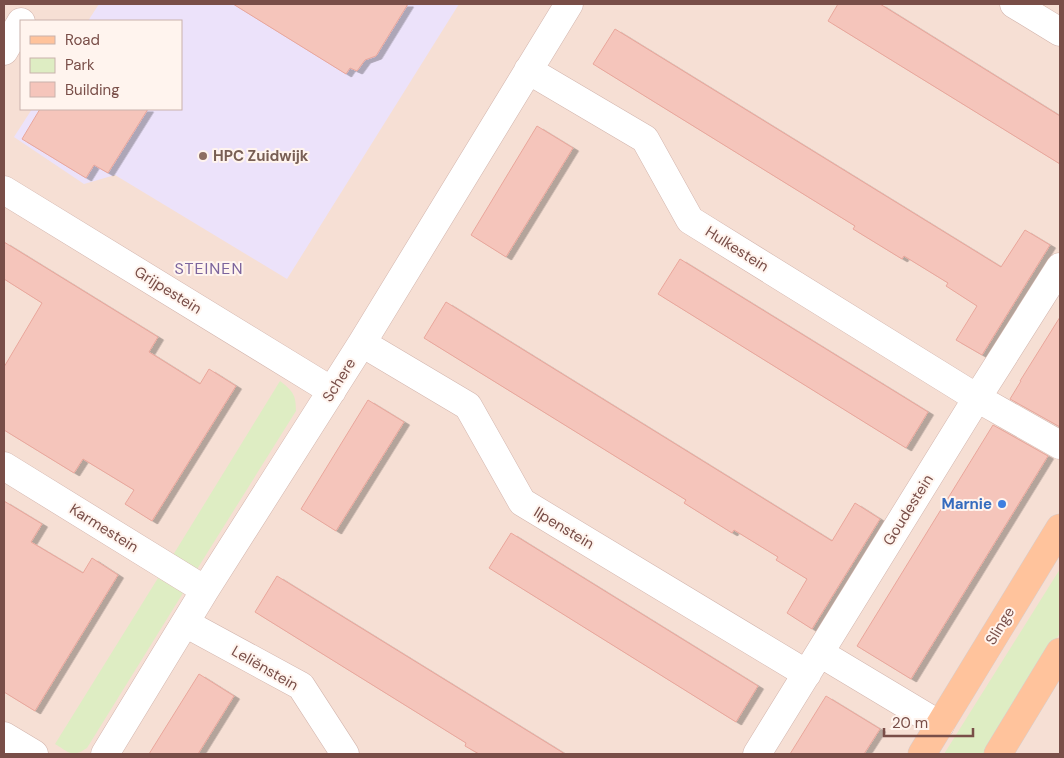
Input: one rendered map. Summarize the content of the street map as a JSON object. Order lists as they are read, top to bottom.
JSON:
{
  "streets": {
    "main road": ["Slinge"],
    "street": [
      "Hulkestein",
      "Grijpestein",
      "Schere",
      "Goudestein",
      "Karmestein",
      "Ilpenstein",
      "Leliënstein"
    ]
  },
  "crossings": [
    ["Hulkestein", "Schere"],
    ["Hulkestein", "Goudestein"],
    ["Grijpestein", "Schere"],
    ["Schere", "Karmestein"],
    ["Schere", "Ilpenstein"],
    ["Schere", "Leliënstein"],
    ["Goudestein", "Ilpenstein"]
  ],
  "districts": ["STEINEN"],
  "places": ["HPC Zuidwijk", "Marnie"],
  "legend": ["Road", "Park", "Building"],
  "scale_bar": "20 m"
}
